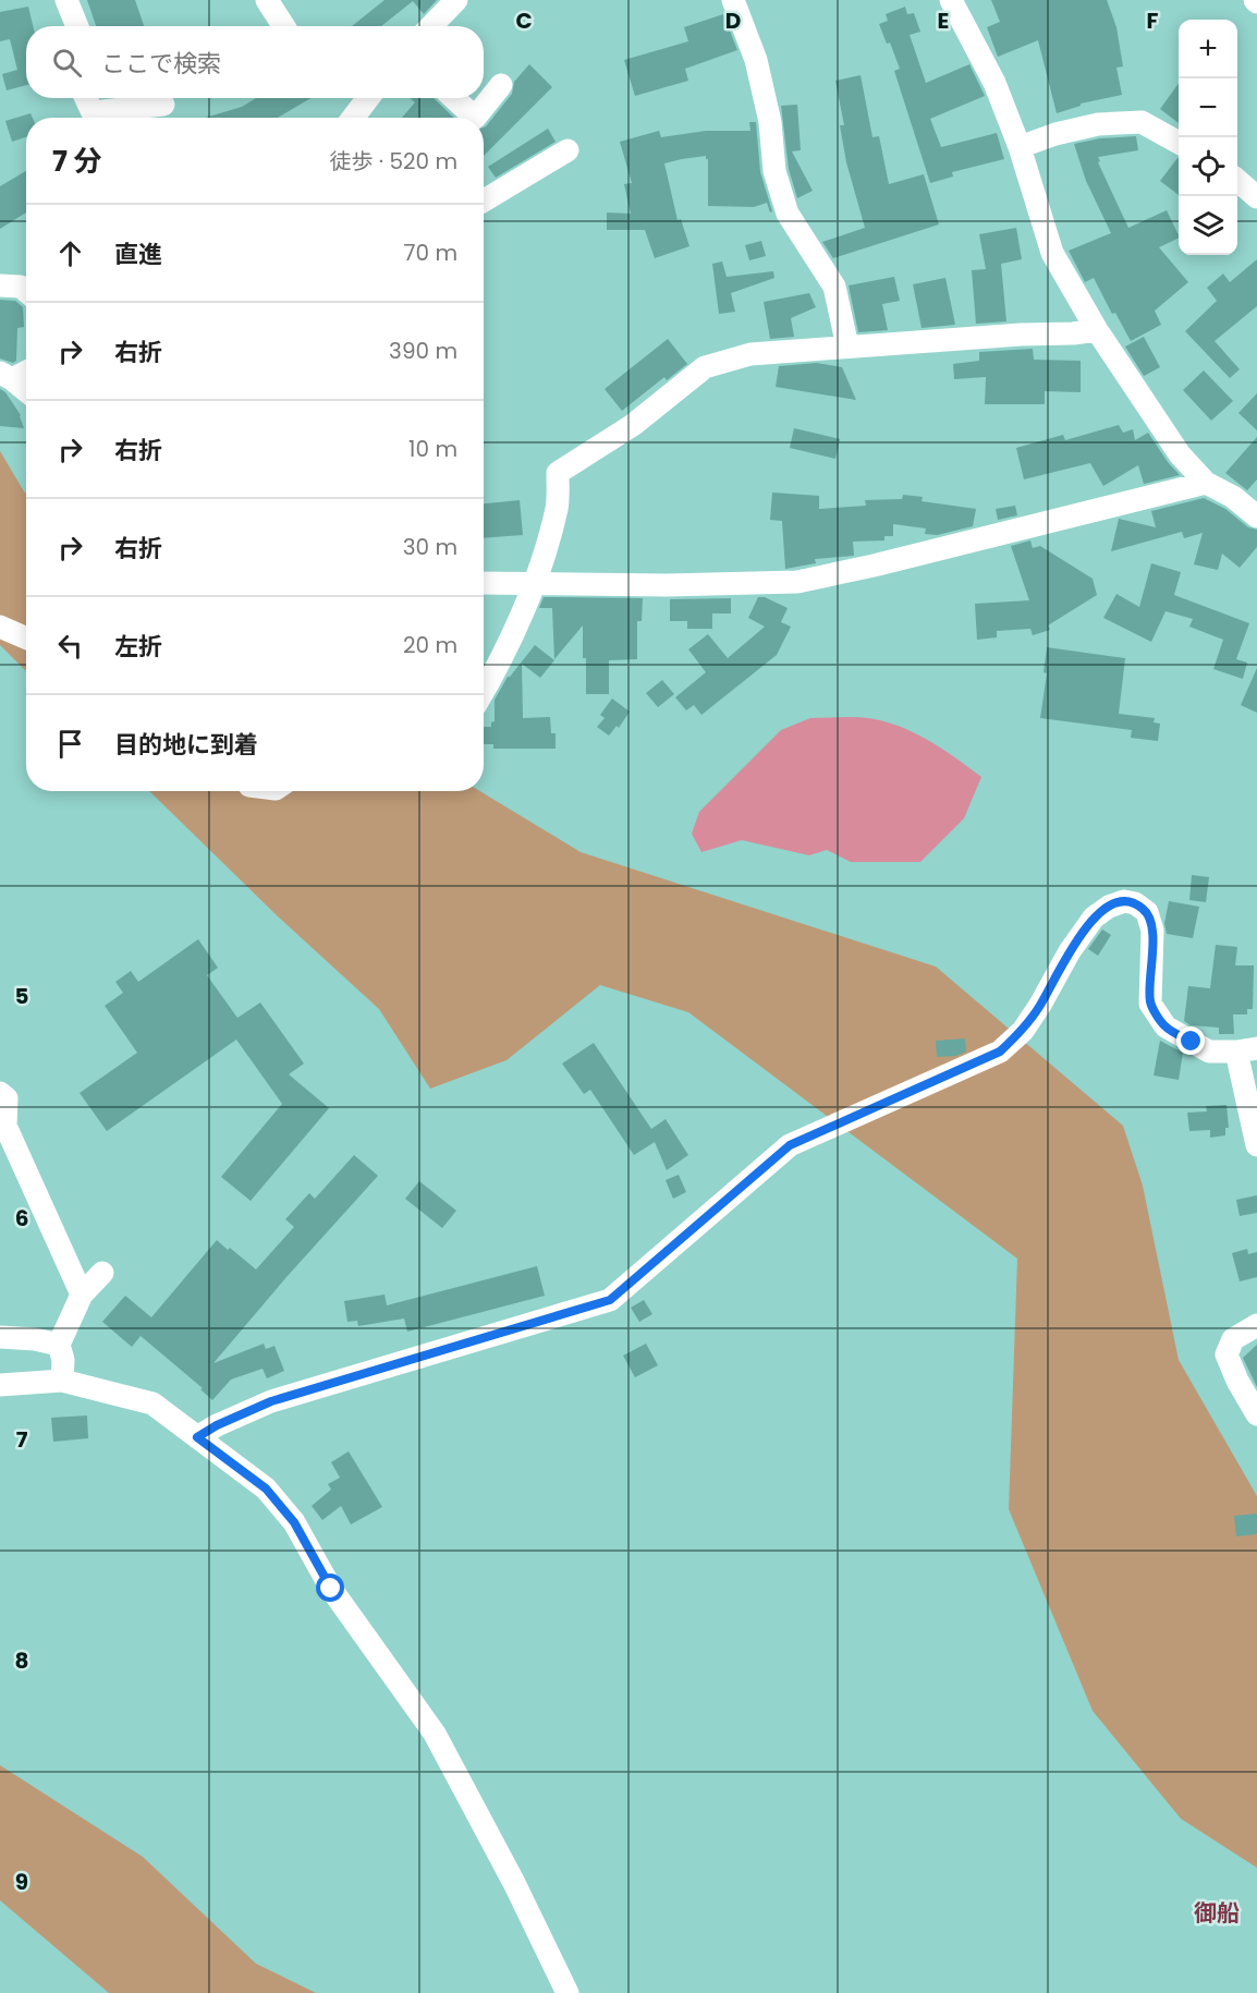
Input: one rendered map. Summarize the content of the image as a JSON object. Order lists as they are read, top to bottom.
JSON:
{
  "districts": ["御船"],
  "page": {
    "map_buttons": ["+", "−"],
    "search": "ここで検索",
    "heading": ["7 分", "徒歩 · 520 m"],
    "list": [
      ["直進", "70 m"],
      ["右折", "390 m"],
      ["右折", "10 m"],
      ["右折", "30 m"],
      ["左折", "20 m"],
      "目的地に到着"
    ]
  },
  "grid": {
    "columns": [
      "C",
      "D",
      "E",
      "F"
    ],
    "rows": [
      "5",
      "6",
      "7",
      "8",
      "9"
    ]
  }
}
